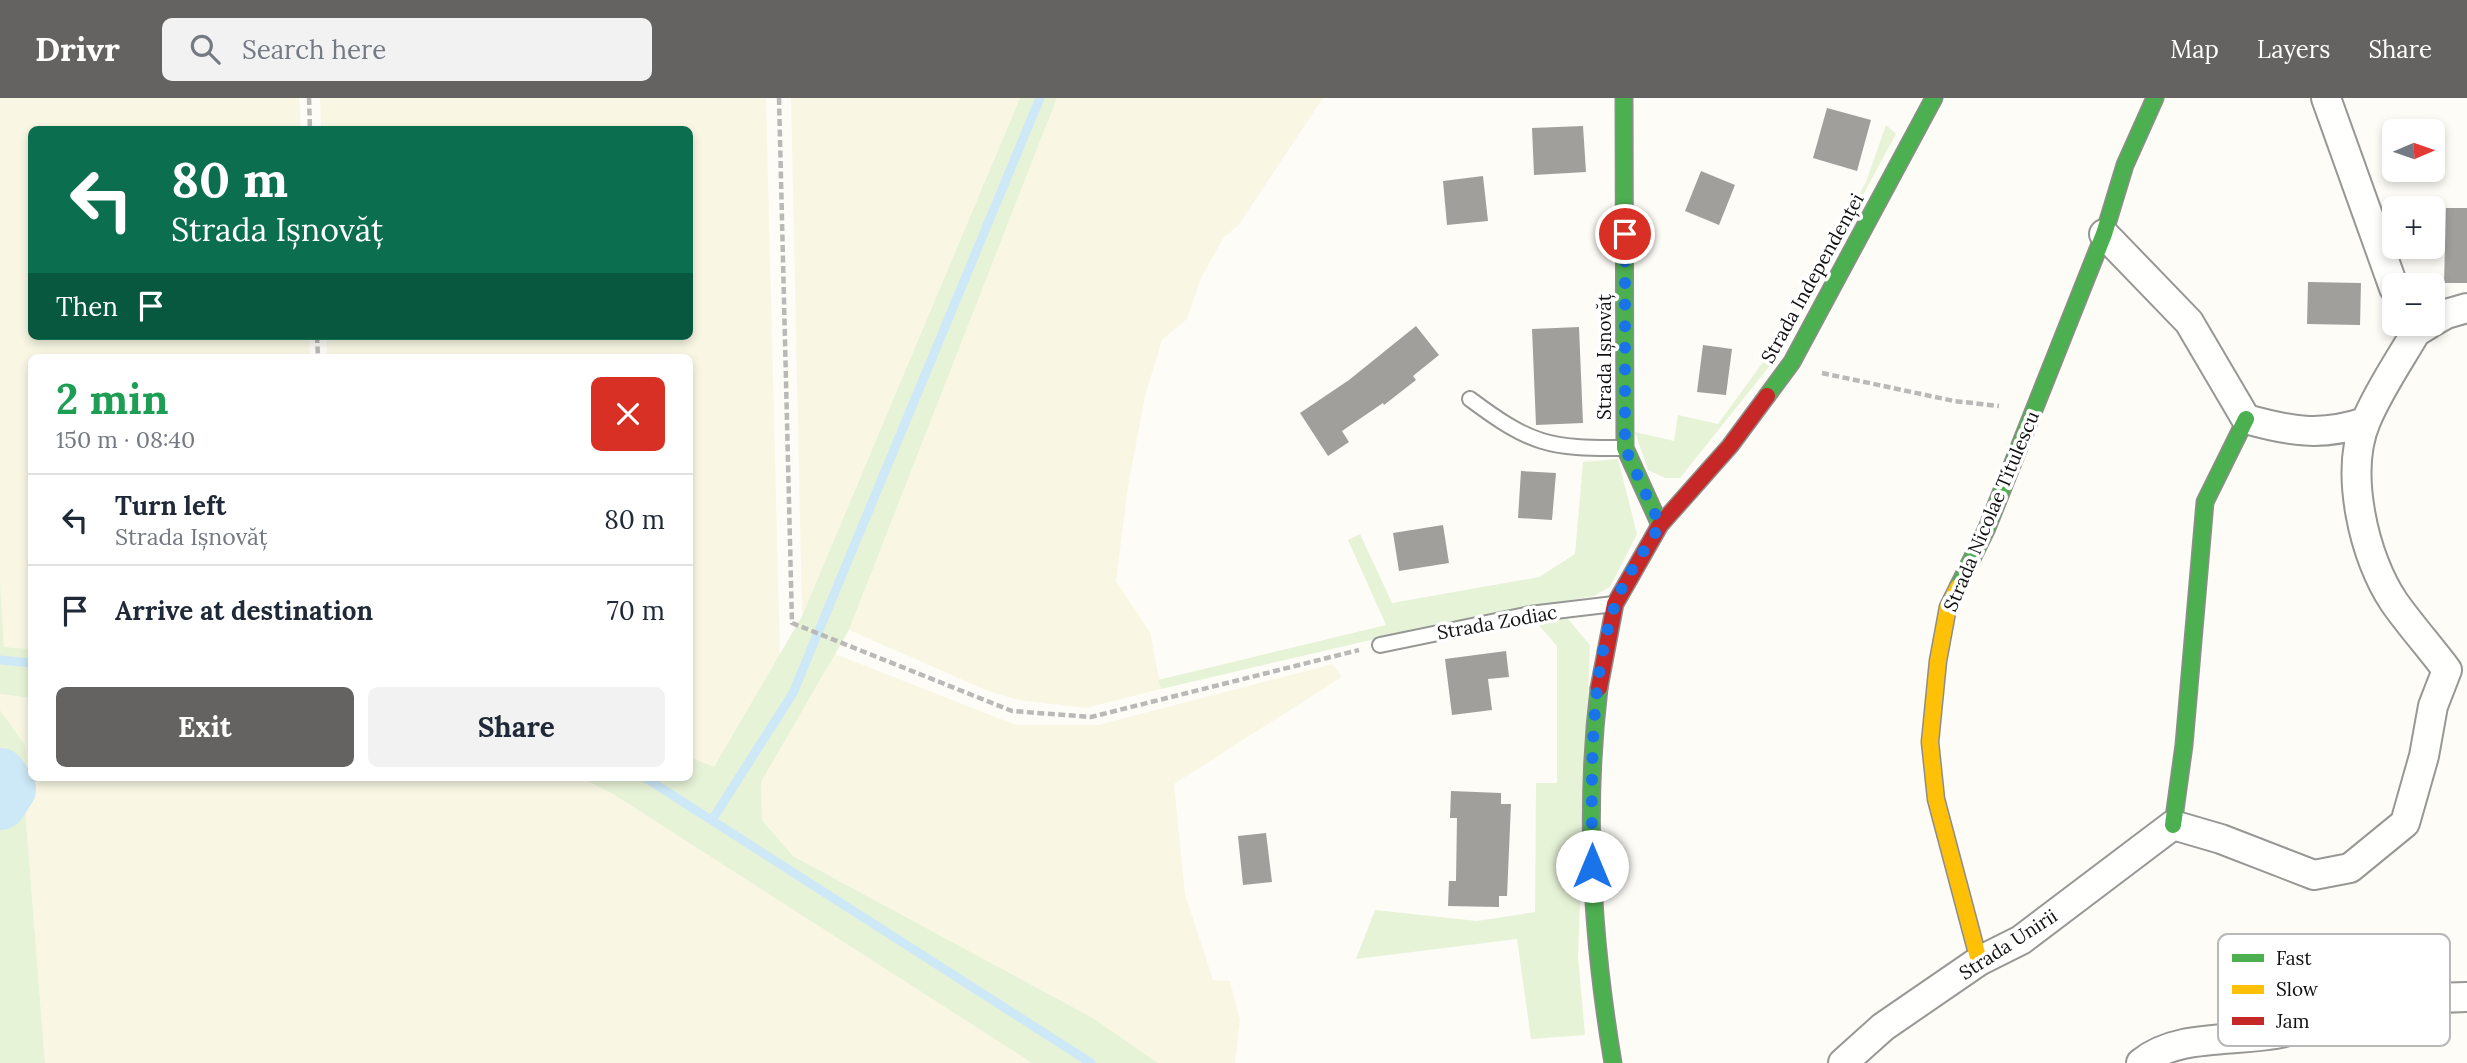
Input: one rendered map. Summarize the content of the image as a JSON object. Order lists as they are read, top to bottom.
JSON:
{
  "streets": {
    "street": [
      "Strada Independenței",
      "Strada Ișnovăț",
      "Strada Nicolae Titulescu",
      "Strada Unirii"
    ],
    "lane": ["Strada Zodiac"]
  },
  "crossings": [
    ["Strada Independenței", "Strada Ișnovăț"],
    ["Strada Independenței", "Strada Zodiac"],
    ["Strada Nicolae Titulescu", "Strada Unirii"]
  ],
  "legend": ["Fast", "Slow", "Jam"],
  "north": "right",
  "page": {
    "header": "Drivr",
    "search": "Search here",
    "nav": ["Map", "Layers", "Share"],
    "map_buttons": ["+", "−"],
    "turn": ["80 m", "Strada Ișnovăț"],
    "then": "Then",
    "heading": ["2 min", "150 m · 08:40"],
    "list": [
      {
        "name": "Turn left",
        "note": "Strada Ișnovăț",
        "value": "80 m"
      },
      {
        "name": "Arrive at destination",
        "value": "70 m"
      }
    ],
    "buttons": ["Exit", "Share"]
  }
}
